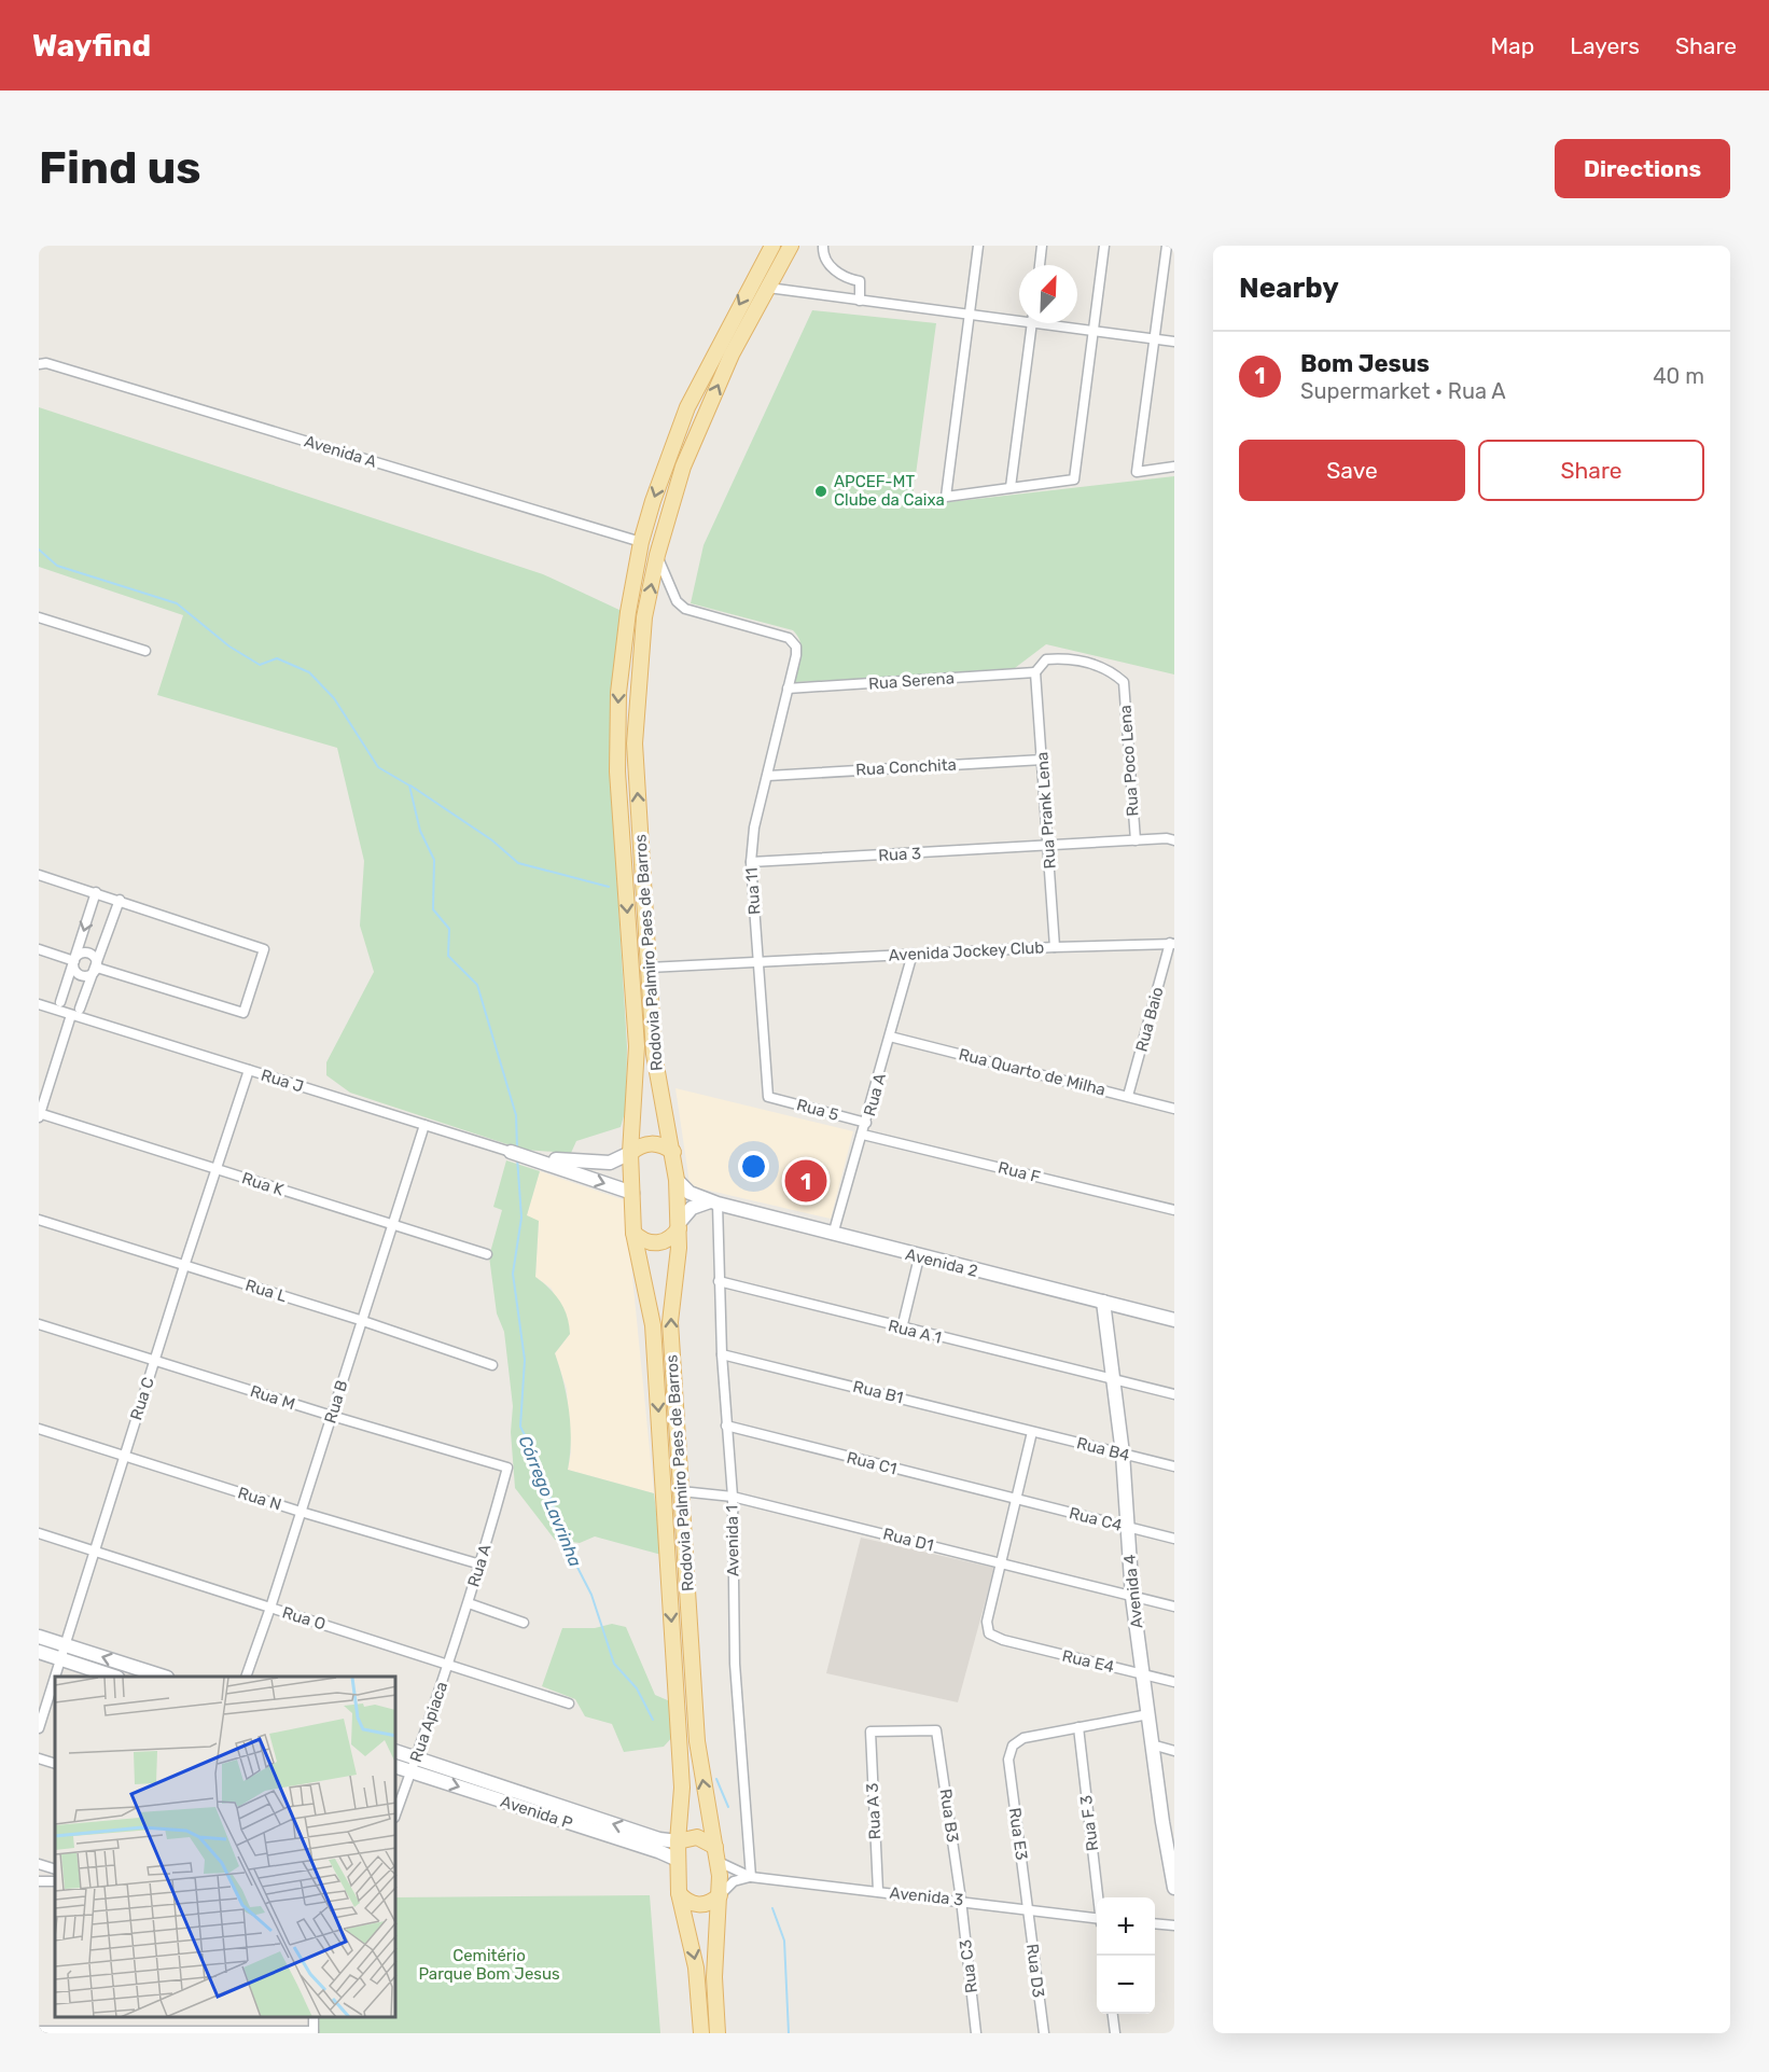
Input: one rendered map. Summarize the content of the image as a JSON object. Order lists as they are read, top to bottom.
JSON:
{
  "streets": {
    "main road": ["Rodovia Palmiro Paes de Barros"],
    "street": [
      "Avenida A",
      "Rua Serena",
      "Rua Poco Lena",
      "Rua Conchita",
      "Rua Prank Lena",
      "Rua 3",
      "Rua 11",
      "Avenida Jockey Club",
      "Rua Baio",
      "Rua Quarto de Milha",
      "Rua J",
      "Rua A",
      "Rua 5",
      "Rua F",
      "Rua K",
      "Avenida 2",
      "Rua L",
      "Rua A 1",
      "Rua B1",
      "Rua M",
      "Rua C",
      "Rua B",
      "Rua B4",
      "Rua C1",
      "Rua N",
      "Rua C4",
      "Rua D1",
      "Avenida 1",
      "Avenida 4",
      "Rua O",
      "Rua E4",
      "Rua Apiaca",
      "Rua A 3",
      "Avenida P",
      "Rua B3",
      "Rua F 3",
      "Rua E3",
      "Avenida 3",
      "Rua C3",
      "Rua D3"
    ]
  },
  "crossings": [
    ["Avenida A", "Rodovia Palmiro Paes de Barros"],
    ["Rua Serena", "Rua Poco Lena"],
    ["Rua Serena", "Rua Prank Lena"],
    ["Rua Serena", "Rua 11"],
    ["Rua Poco Lena", "Rua Prank Lena"],
    ["Rua Poco Lena", "Rua 3"],
    ["Rua Conchita", "Rua Prank Lena"],
    ["Rua Conchita", "Rua 11"],
    ["Rua Prank Lena", "Rua 3"],
    ["Rua Prank Lena", "Avenida Jockey Club"],
    ["Rua 3", "Rua 11"],
    ["Rua 11", "Avenida Jockey Club"],
    ["Rua 11", "Rodovia Palmiro Paes de Barros"],
    ["Rua 11", "Rua 5"],
    ["Avenida Jockey Club", "Rua Baio"],
    ["Avenida Jockey Club", "Rua A"],
    ["Rodovia Palmiro Paes de Barros", "Rua J"],
    ["Rodovia Palmiro Paes de Barros", "Avenida 2"],
    ["Rodovia Palmiro Paes de Barros", "Rua D1"],
    ["Rodovia Palmiro Paes de Barros", "Avenida P"],
    ["Rodovia Palmiro Paes de Barros", "Avenida 3"],
    ["Rua Baio", "Rua Quarto de Milha"],
    ["Rua Quarto de Milha", "Rua A"],
    ["Rua J", "Rua C"],
    ["Rua J", "Rua B"],
    ["Rua A", "Rua 5"],
    ["Rua A", "Rua F"],
    ["Rua A", "Avenida 2"],
    ["Rua A", "Rua M"],
    ["Rua A", "Rua N"],
    ["Rua A", "Rua O"],
    ["Rua A", "Rua Apiaca"],
    ["Rua K", "Rua C"],
    ["Rua K", "Rua B"],
    ["Avenida 2", "Avenida 1"],
    ["Avenida 2", "Avenida 4"],
    ["Rua L", "Rua C"],
    ["Rua L", "Rua B"],
    ["Rua A 1", "Avenida 1"],
    ["Rua A 1", "Avenida 4"],
    ["Rua B1", "Rua B4"],
    ["Rua B1", "Avenida 1"],
    ["Rua M", "Rua C"],
    ["Rua M", "Rua B"],
    ["Rua C", "Rua N"],
    ["Rua C", "Rua O"],
    ["Rua B", "Rua N"],
    ["Rua B", "Rua O"],
    ["Rua B4", "Avenida 4"],
    ["Rua C1", "Rua C4"],
    ["Rua C1", "Avenida 1"],
    ["Rua C4", "Avenida 4"],
    ["Rua D1", "Avenida 1"],
    ["Rua D1", "Avenida 4"],
    ["Rua D1", "Rua E4"],
    ["Avenida 1", "Avenida 3"],
    ["Avenida 4", "Rua E4"],
    ["Rua O", "Rua Apiaca"],
    ["Rua Apiaca", "Avenida P"],
    ["Rua A 3", "Rua B3"],
    ["Rua A 3", "Avenida 3"],
    ["Rua B3", "Avenida 3"],
    ["Rua B3", "Rua C3"],
    ["Rua F 3", "Rua E3"],
    ["Rua E3", "Avenida 3"],
    ["Rua E3", "Rua D3"],
    ["Avenida 3", "Rua C3"],
    ["Avenida 3", "Rua D3"]
  ],
  "water": ["Córrego Lavrinha"],
  "parks": ["Cemitério Parque Bom Jesus"],
  "places": ["APCEF-MT Clube da Caixa"],
  "north": "top right",
  "page": {
    "header": "Wayfind",
    "nav": ["Map", "Layers", "Share"],
    "buttons": [
      "Directions",
      ["Save", "Share"]
    ],
    "title": "Find us",
    "heading": "Nearby",
    "list": [
      {
        "mark": "1",
        "name": "Bom Jesus",
        "note": "Supermarket · Rua A",
        "value": "40 m"
      }
    ],
    "pins": "1",
    "map_buttons": ["+", "−"]
  }
}
